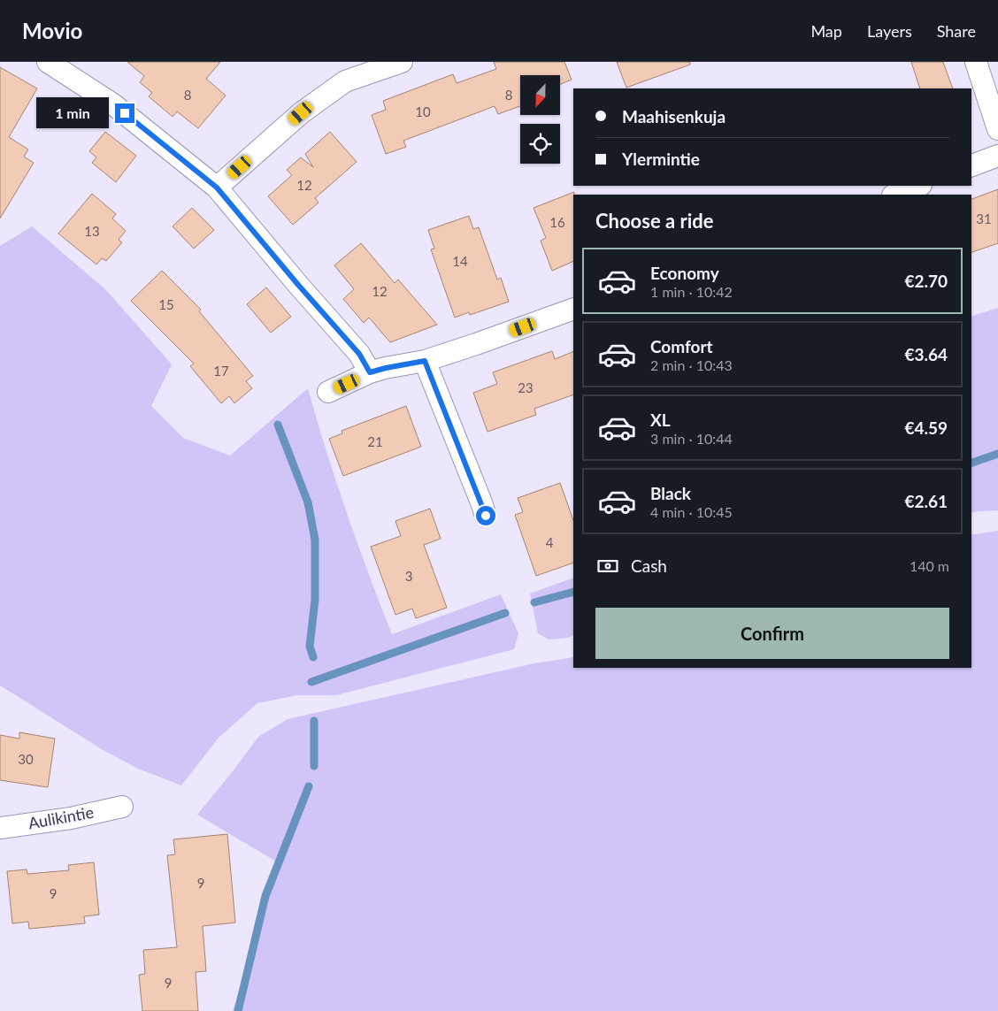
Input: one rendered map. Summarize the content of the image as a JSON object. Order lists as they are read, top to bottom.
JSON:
{
  "streets": {
    "street": ["Aulikintie"]
  },
  "house_numbers": [
    "8",
    "8",
    "10",
    "12",
    "31",
    "16",
    "13",
    "14",
    "12",
    "15",
    "17",
    "23",
    "21",
    "4",
    "3",
    "30",
    "9",
    "9",
    "9"
  ],
  "north": "bottom",
  "page": {
    "header": "Movio",
    "nav": ["Map", "Layers", "Share"],
    "banner": ["Maahisenkuja", "Ylermintie"],
    "bubble": "1 min",
    "heading": "Choose a ride",
    "list": [
      {
        "name": "Economy",
        "note": "1 min · 10:42",
        "value": "€2.70"
      },
      {
        "name": "Comfort",
        "note": "2 min · 10:43",
        "value": "€3.64"
      },
      {
        "name": "XL",
        "note": "3 min · 10:44",
        "value": "€4.59"
      },
      {
        "name": "Black",
        "note": "4 min · 10:45",
        "value": "€2.61"
      }
    ],
    "pay": ["Cash", "140 m"],
    "buttons": "Confirm"
  }
}
